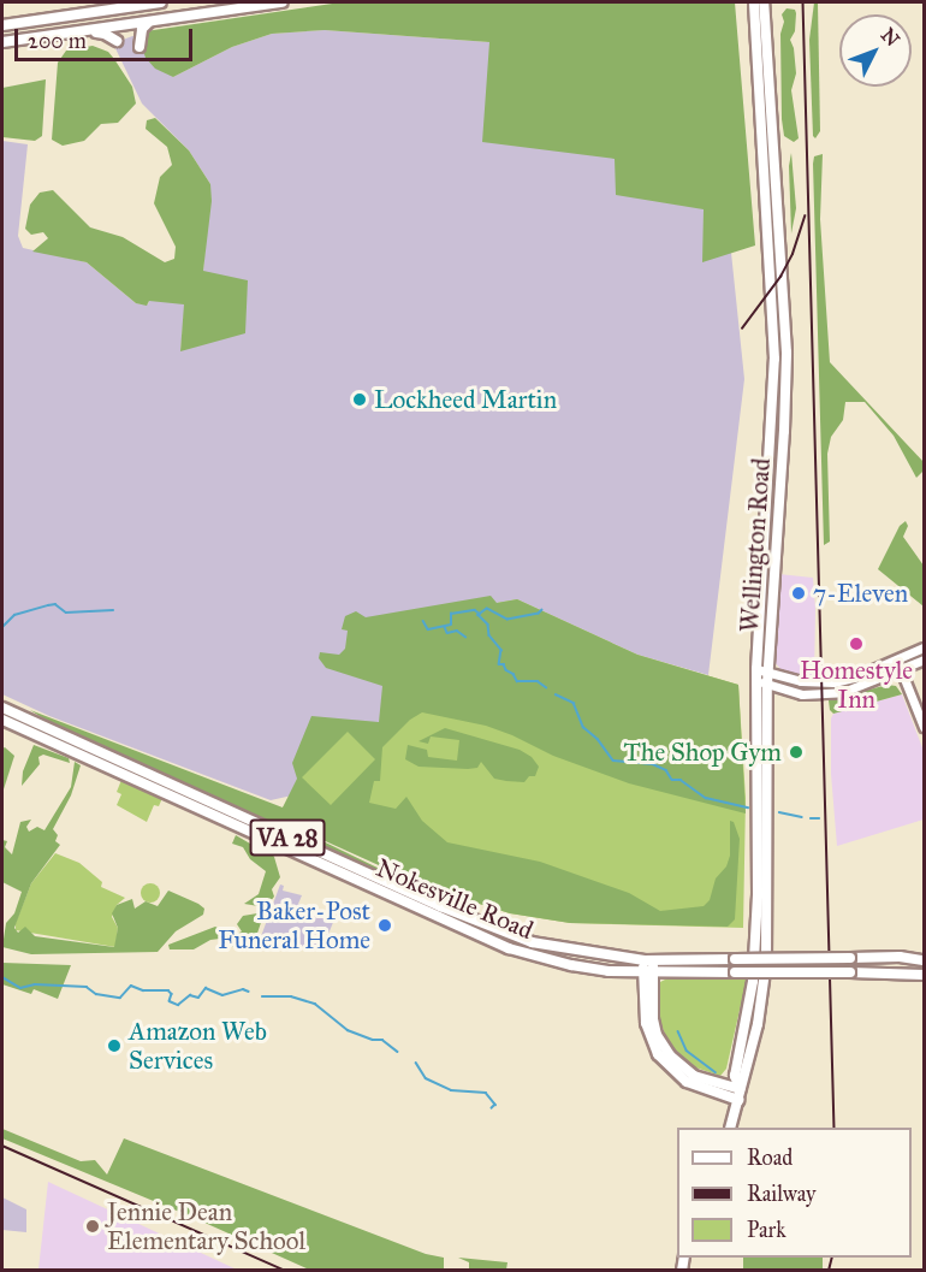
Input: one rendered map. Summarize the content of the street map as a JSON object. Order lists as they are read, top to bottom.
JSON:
{
  "streets": {
    "main road": ["Wellington Road", "VA 28", "Nokesville Road"]
  },
  "places": [
    "Lockheed Martin",
    "7-Eleven",
    "Homestyle Inn",
    "The Shop Gym",
    "Baker-Post Funeral Home",
    "Amazon Web Services",
    "Jennie Dean Elementary School"
  ],
  "legend": ["Road", "Railway", "Park"],
  "scale_bar": "200 m",
  "north": "top right"
}
